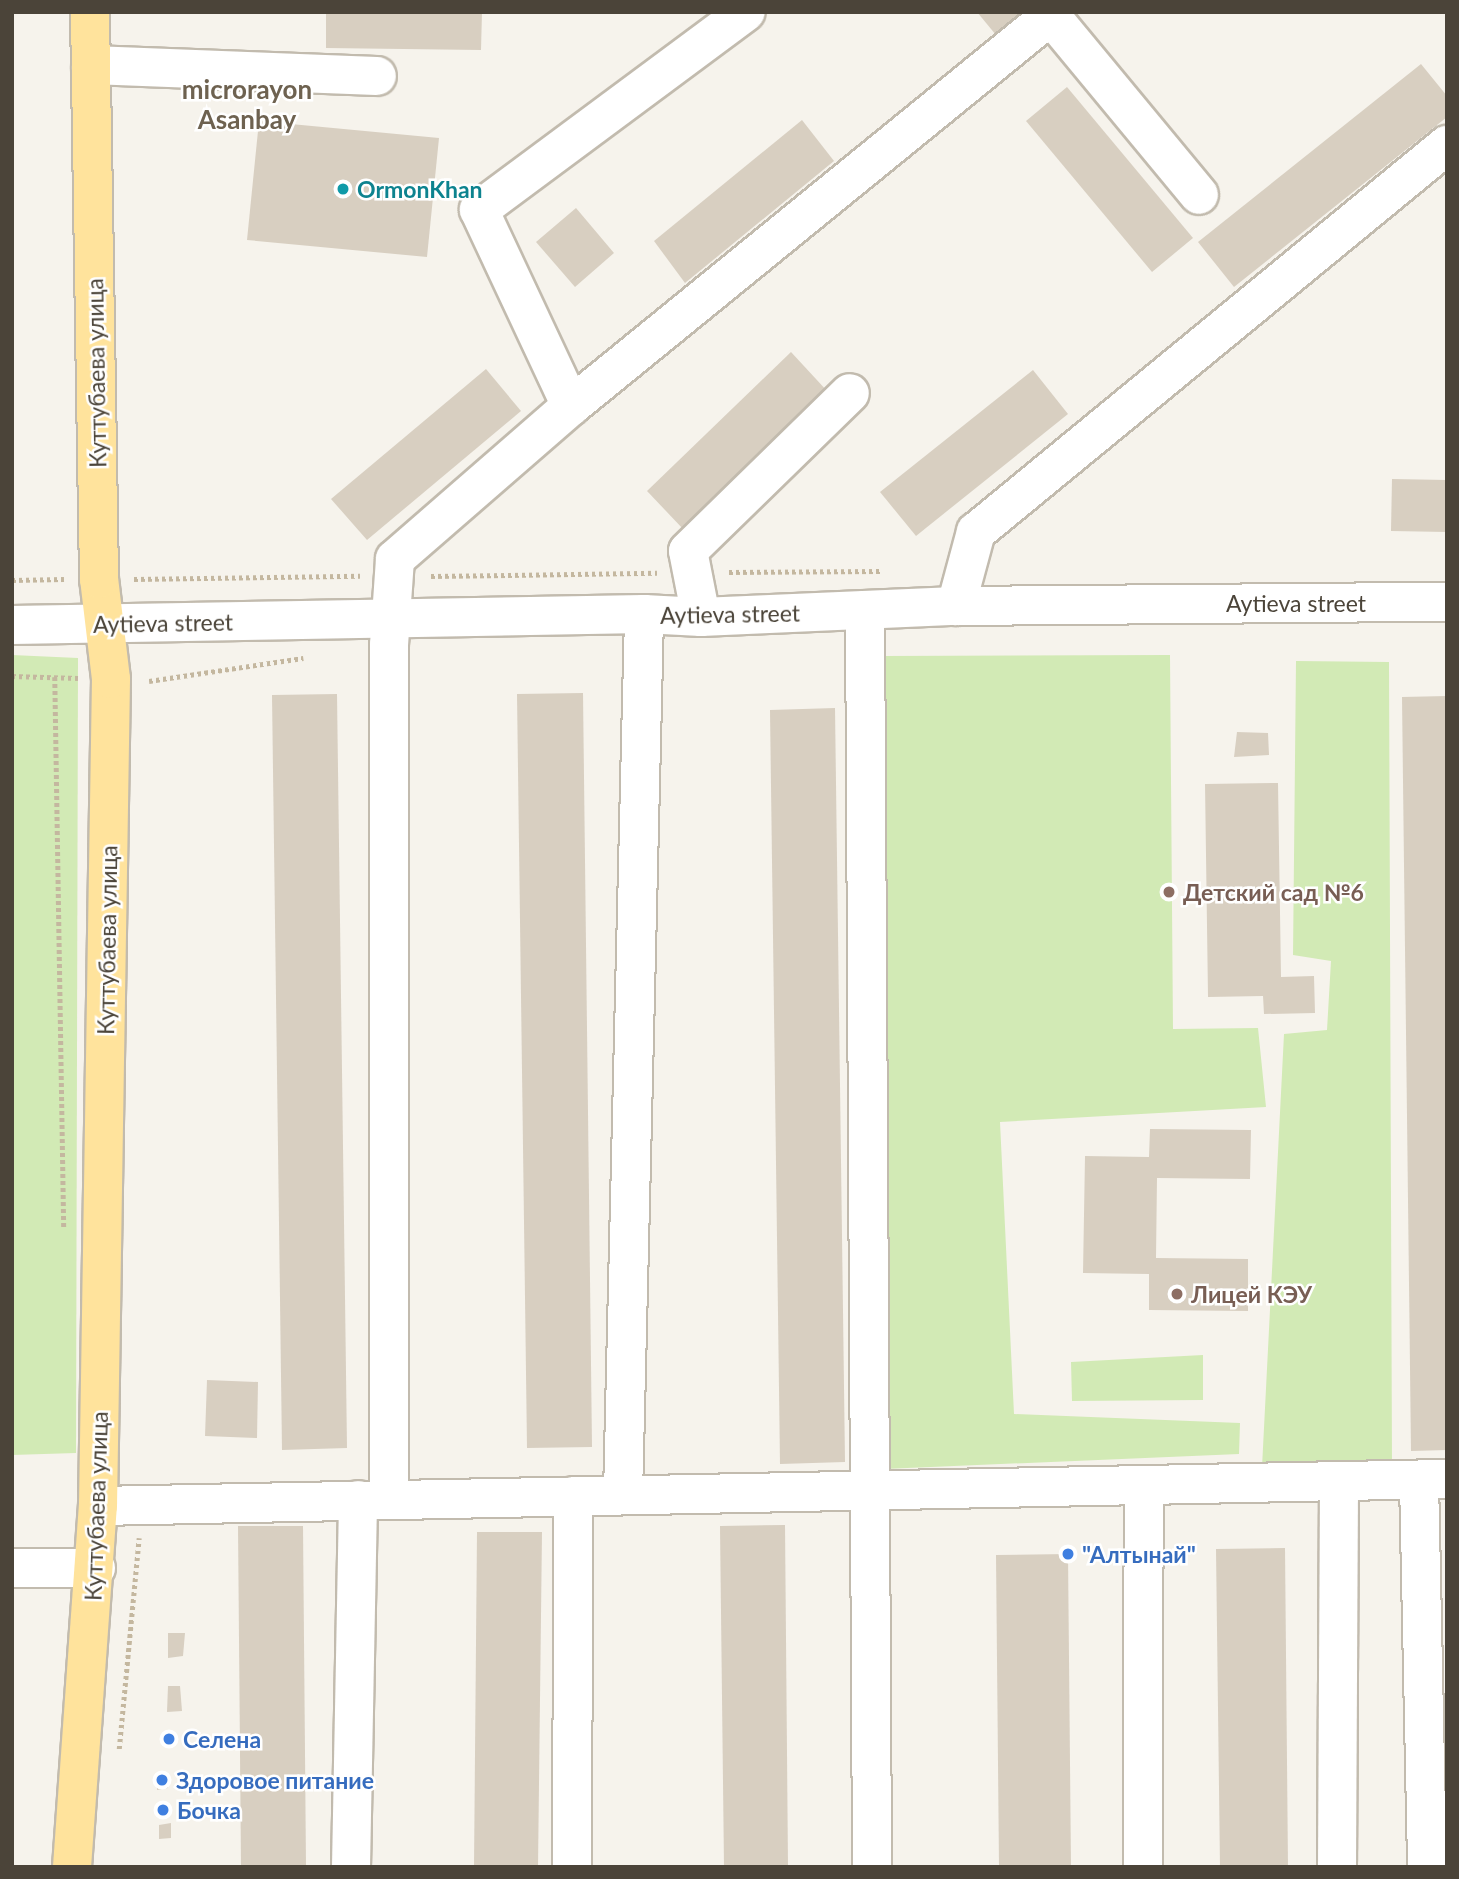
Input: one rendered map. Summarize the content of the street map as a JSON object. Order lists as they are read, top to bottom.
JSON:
{
  "streets": {
    "main road": ["Куттубаева улица"],
    "street": ["Aytieva street"]
  },
  "crossings": [
    ["Куттубаева улица", "Aytieva street"]
  ],
  "districts": ["microrayon Asanbay"],
  "places": [
    "OrmonKhan",
    "Детский сад №6",
    "Лицей КЭУ",
    "\"Алтынай\"",
    "Селена",
    "Здоровое питание",
    "Бочка"
  ]
}
